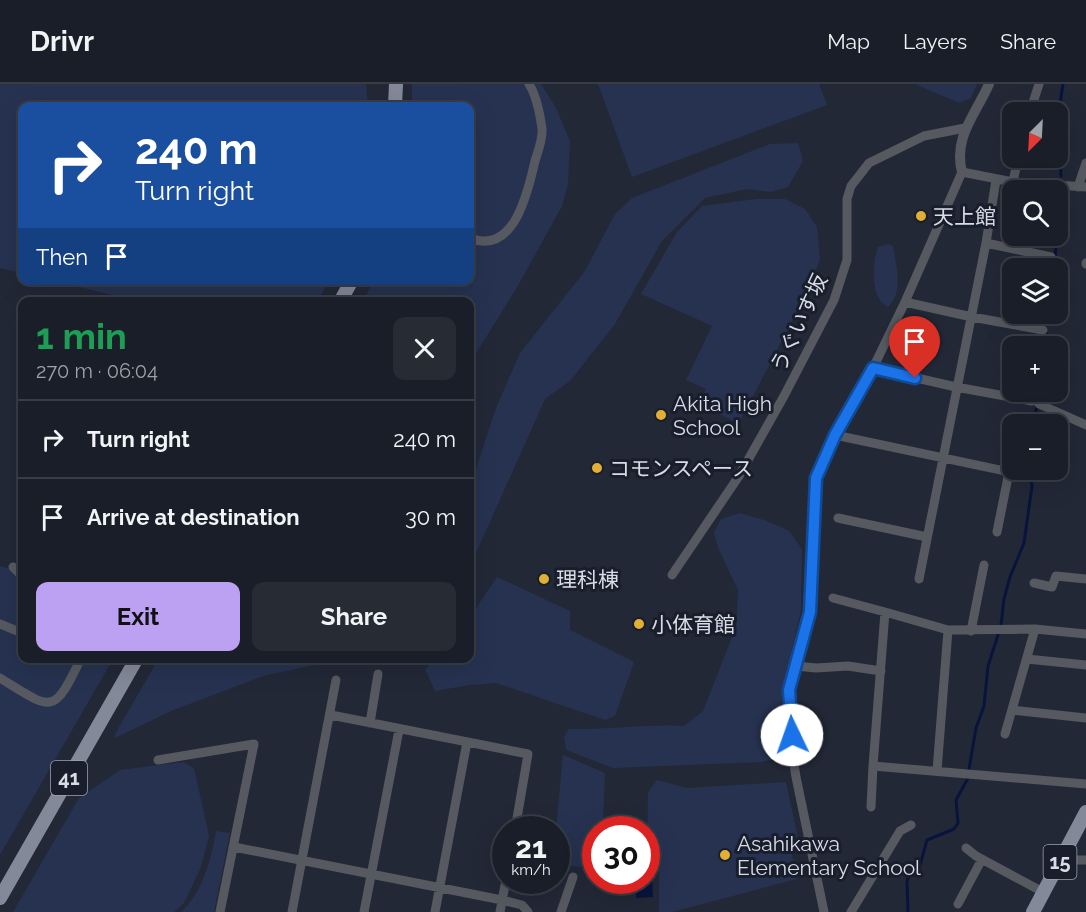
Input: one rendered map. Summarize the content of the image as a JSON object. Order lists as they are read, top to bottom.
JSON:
{
  "streets": {
    "main road": ["41", "15"],
    "street": ["うぐいす坂"]
  },
  "places": [
    "天上館",
    "Akita High School",
    "コモンスペース",
    "理科棟",
    "小体育館",
    "Asahikawa Elementary School"
  ],
  "north": "bottom left",
  "page": {
    "header": "Drivr",
    "nav": ["Map", "Layers", "Share"],
    "map_buttons": ["+", "−"],
    "turn": ["240 m", "Turn right"],
    "then": "Then",
    "heading": ["1 min", "270 m · 06:04"],
    "list": [
      {
        "name": "Turn right",
        "value": "240 m"
      },
      {
        "name": "Arrive at destination",
        "value": "30 m"
      }
    ],
    "buttons": ["Exit", "Share"],
    "speed": "21 km/h",
    "limit": "30"
  }
}
